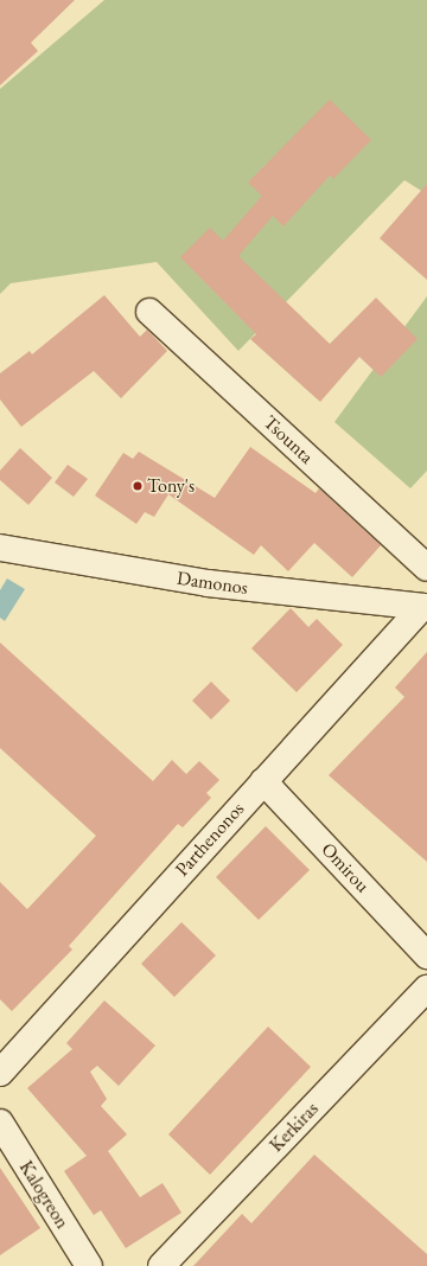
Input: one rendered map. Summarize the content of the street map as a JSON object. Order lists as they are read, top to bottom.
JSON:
{
  "streets": {
    "street": [
      "Tsounta",
      "Damonos",
      "Parthenonos",
      "Omirou",
      "Kerkiras",
      "Kalogreon"
    ]
  },
  "crossings": [
    ["Damonos", "Parthenonos"],
    ["Parthenonos", "Omirou"]
  ],
  "places": ["Tony's"]
}
